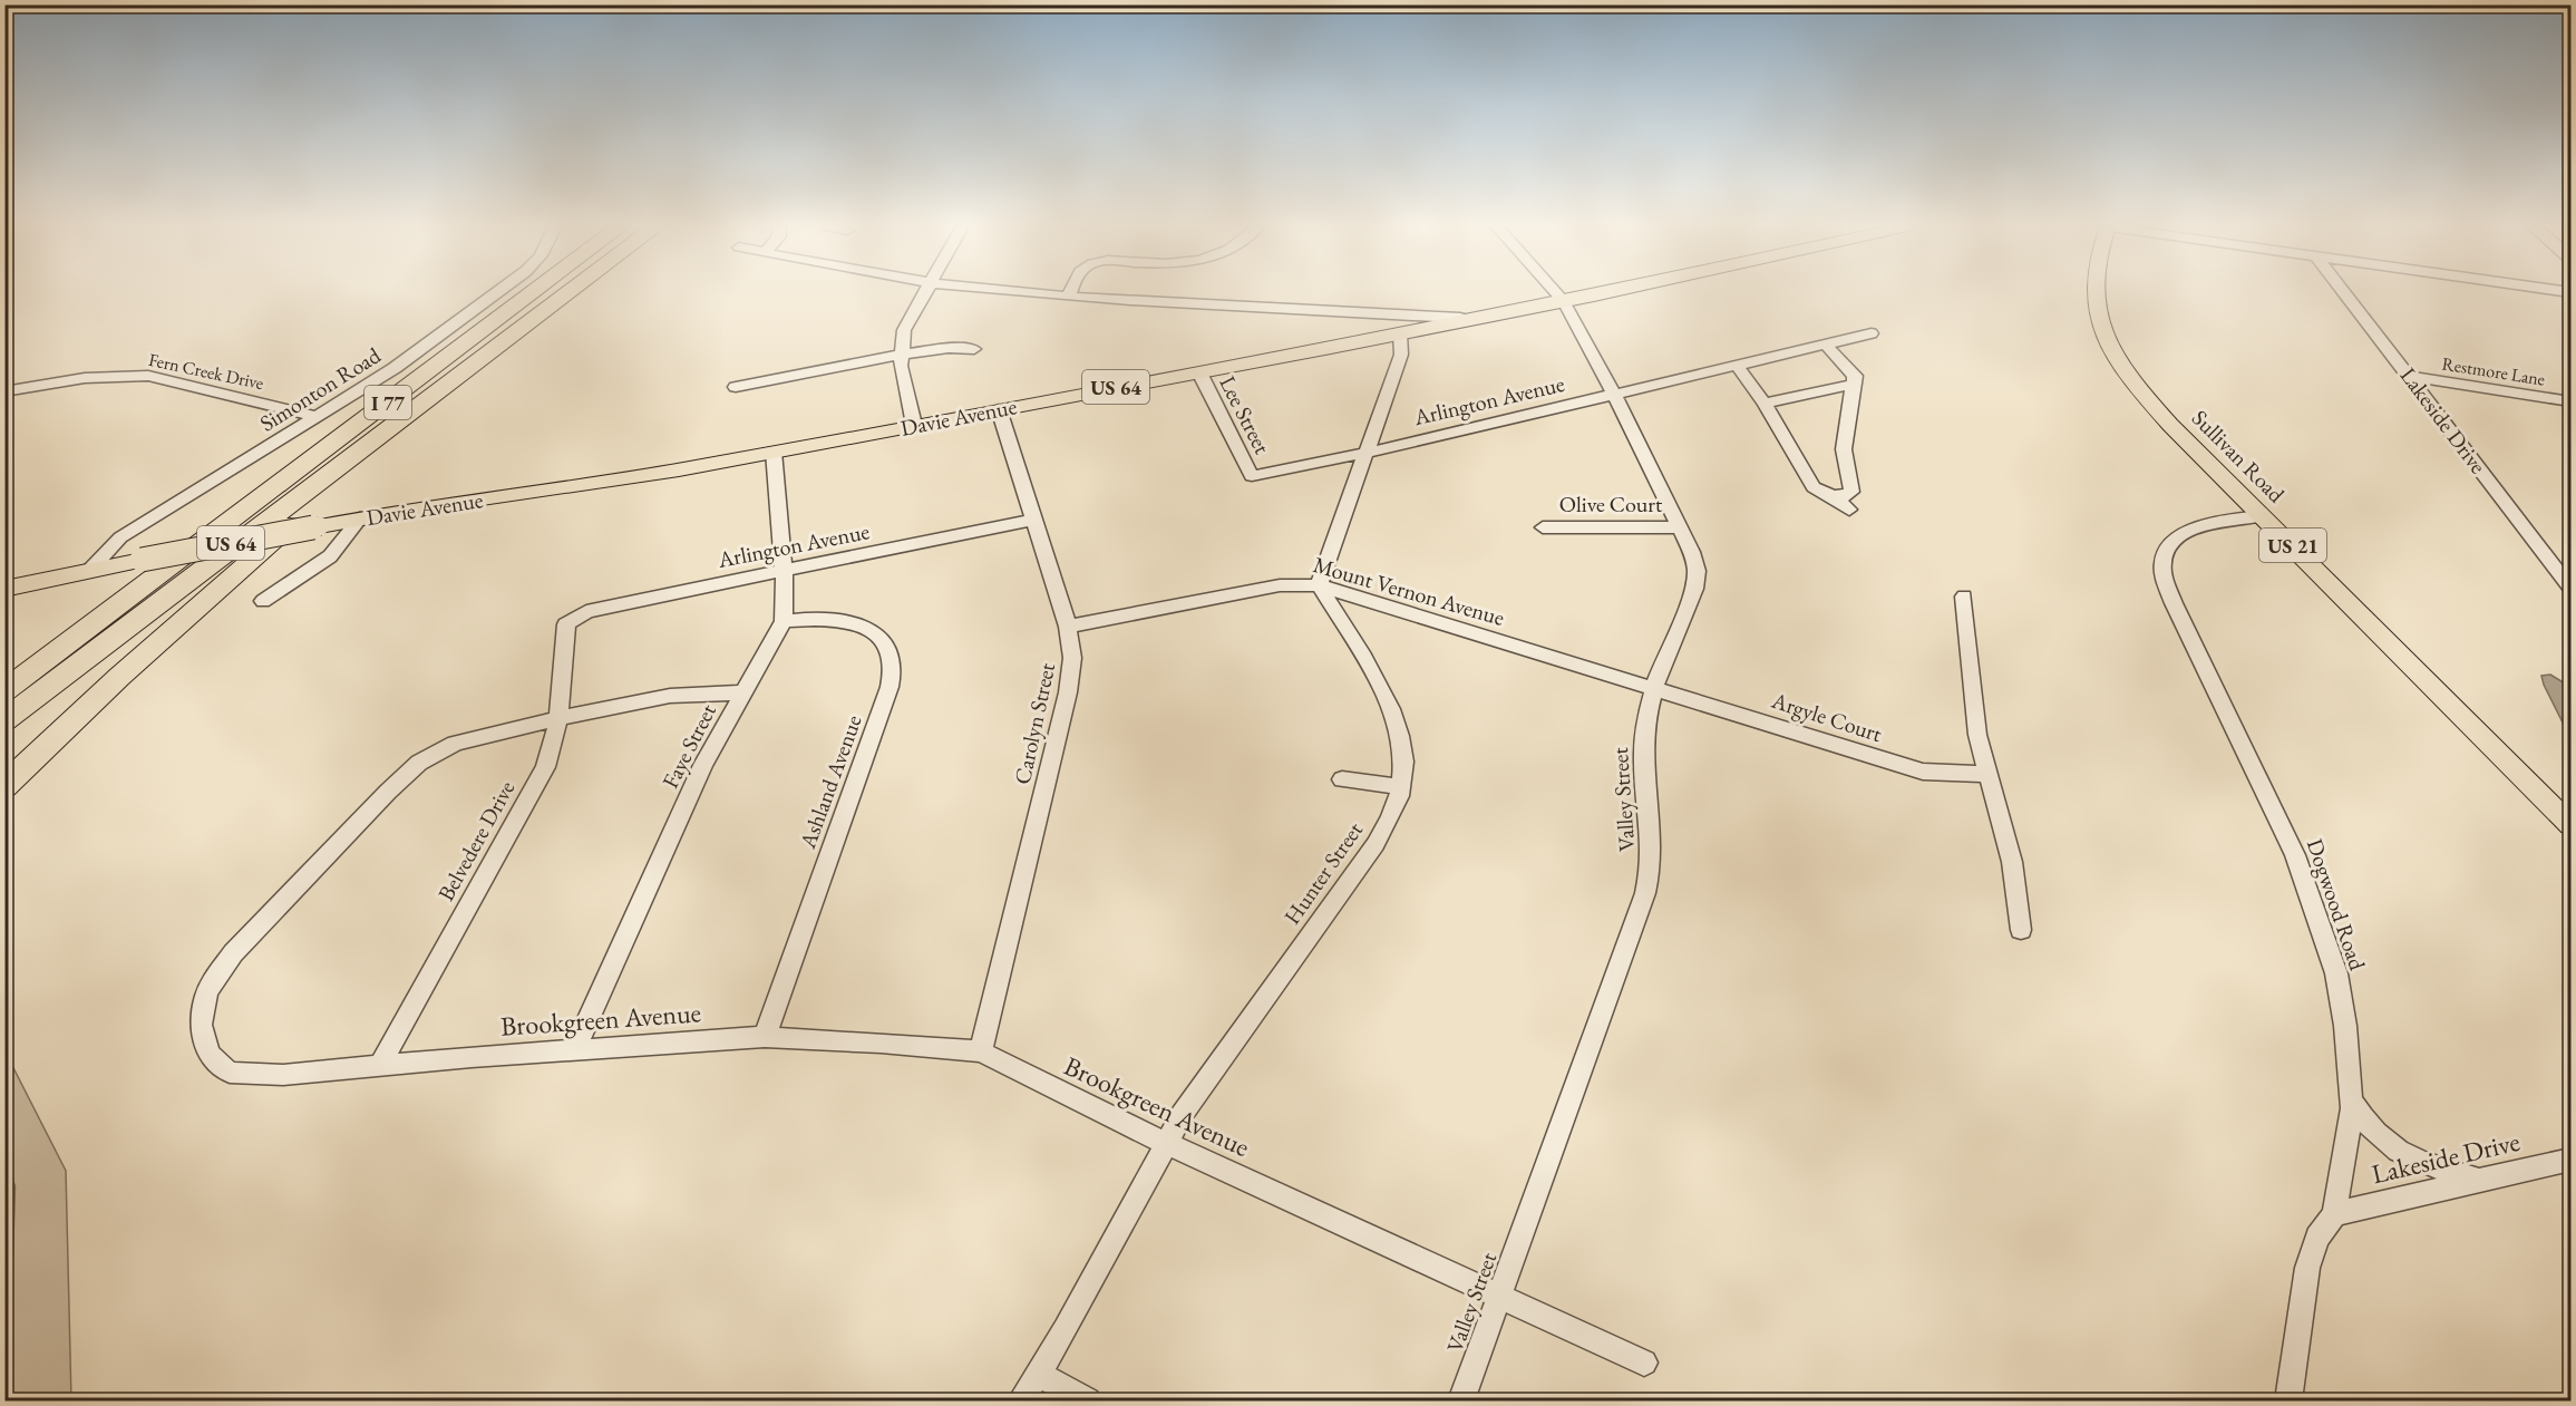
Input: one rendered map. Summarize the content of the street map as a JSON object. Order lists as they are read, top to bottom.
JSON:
{
  "streets": {
    "highway": ["I 77"],
    "main road": [
      "US 64",
      "Davie Avenue",
      "Sullivan Road",
      "US 21"
    ],
    "street": [
      "Fern Creek Drive",
      "Restmore Lane",
      "Simonton Road",
      "Arlington Avenue",
      "Lee Street",
      "Lakeside Drive",
      "Olive Court",
      "Mount Vernon Avenue",
      "Argyle Court",
      "Carolyn Street",
      "Faye Street",
      "Ashland Avenue",
      "Valley Street",
      "Belvedere Drive",
      "Hunter Street",
      "Dogwood Road",
      "Brookgreen Avenue"
    ]
  },
  "crossings": [
    ["Fern Creek Drive", "Simonton Road"],
    ["Restmore Lane", "Lakeside Drive"],
    ["Simonton Road", "Davie Avenue"],
    ["Arlington Avenue", "Lee Street"],
    ["Arlington Avenue", "Carolyn Street"],
    ["Arlington Avenue", "Faye Street"],
    ["Arlington Avenue", "Valley Street"],
    ["Arlington Avenue", "Belvedere Drive"],
    ["Lee Street", "Davie Avenue"],
    ["Davie Avenue", "Carolyn Street"],
    ["Davie Avenue", "Faye Street"],
    ["Davie Avenue", "Valley Street"],
    ["Lakeside Drive", "Dogwood Road"],
    ["Sullivan Road", "Dogwood Road"],
    ["Olive Court", "Valley Street"],
    ["Mount Vernon Avenue", "Argyle Court"],
    ["Mount Vernon Avenue", "Carolyn Street"],
    ["Mount Vernon Avenue", "Valley Street"],
    ["Mount Vernon Avenue", "Hunter Street"],
    ["Argyle Court", "Valley Street"],
    ["Carolyn Street", "Brookgreen Avenue"],
    ["Faye Street", "Ashland Avenue"],
    ["Faye Street", "Brookgreen Avenue"],
    ["Ashland Avenue", "Brookgreen Avenue"],
    ["Valley Street", "Brookgreen Avenue"],
    ["Belvedere Drive", "Brookgreen Avenue"],
    ["Hunter Street", "Brookgreen Avenue"]
  ]
}
